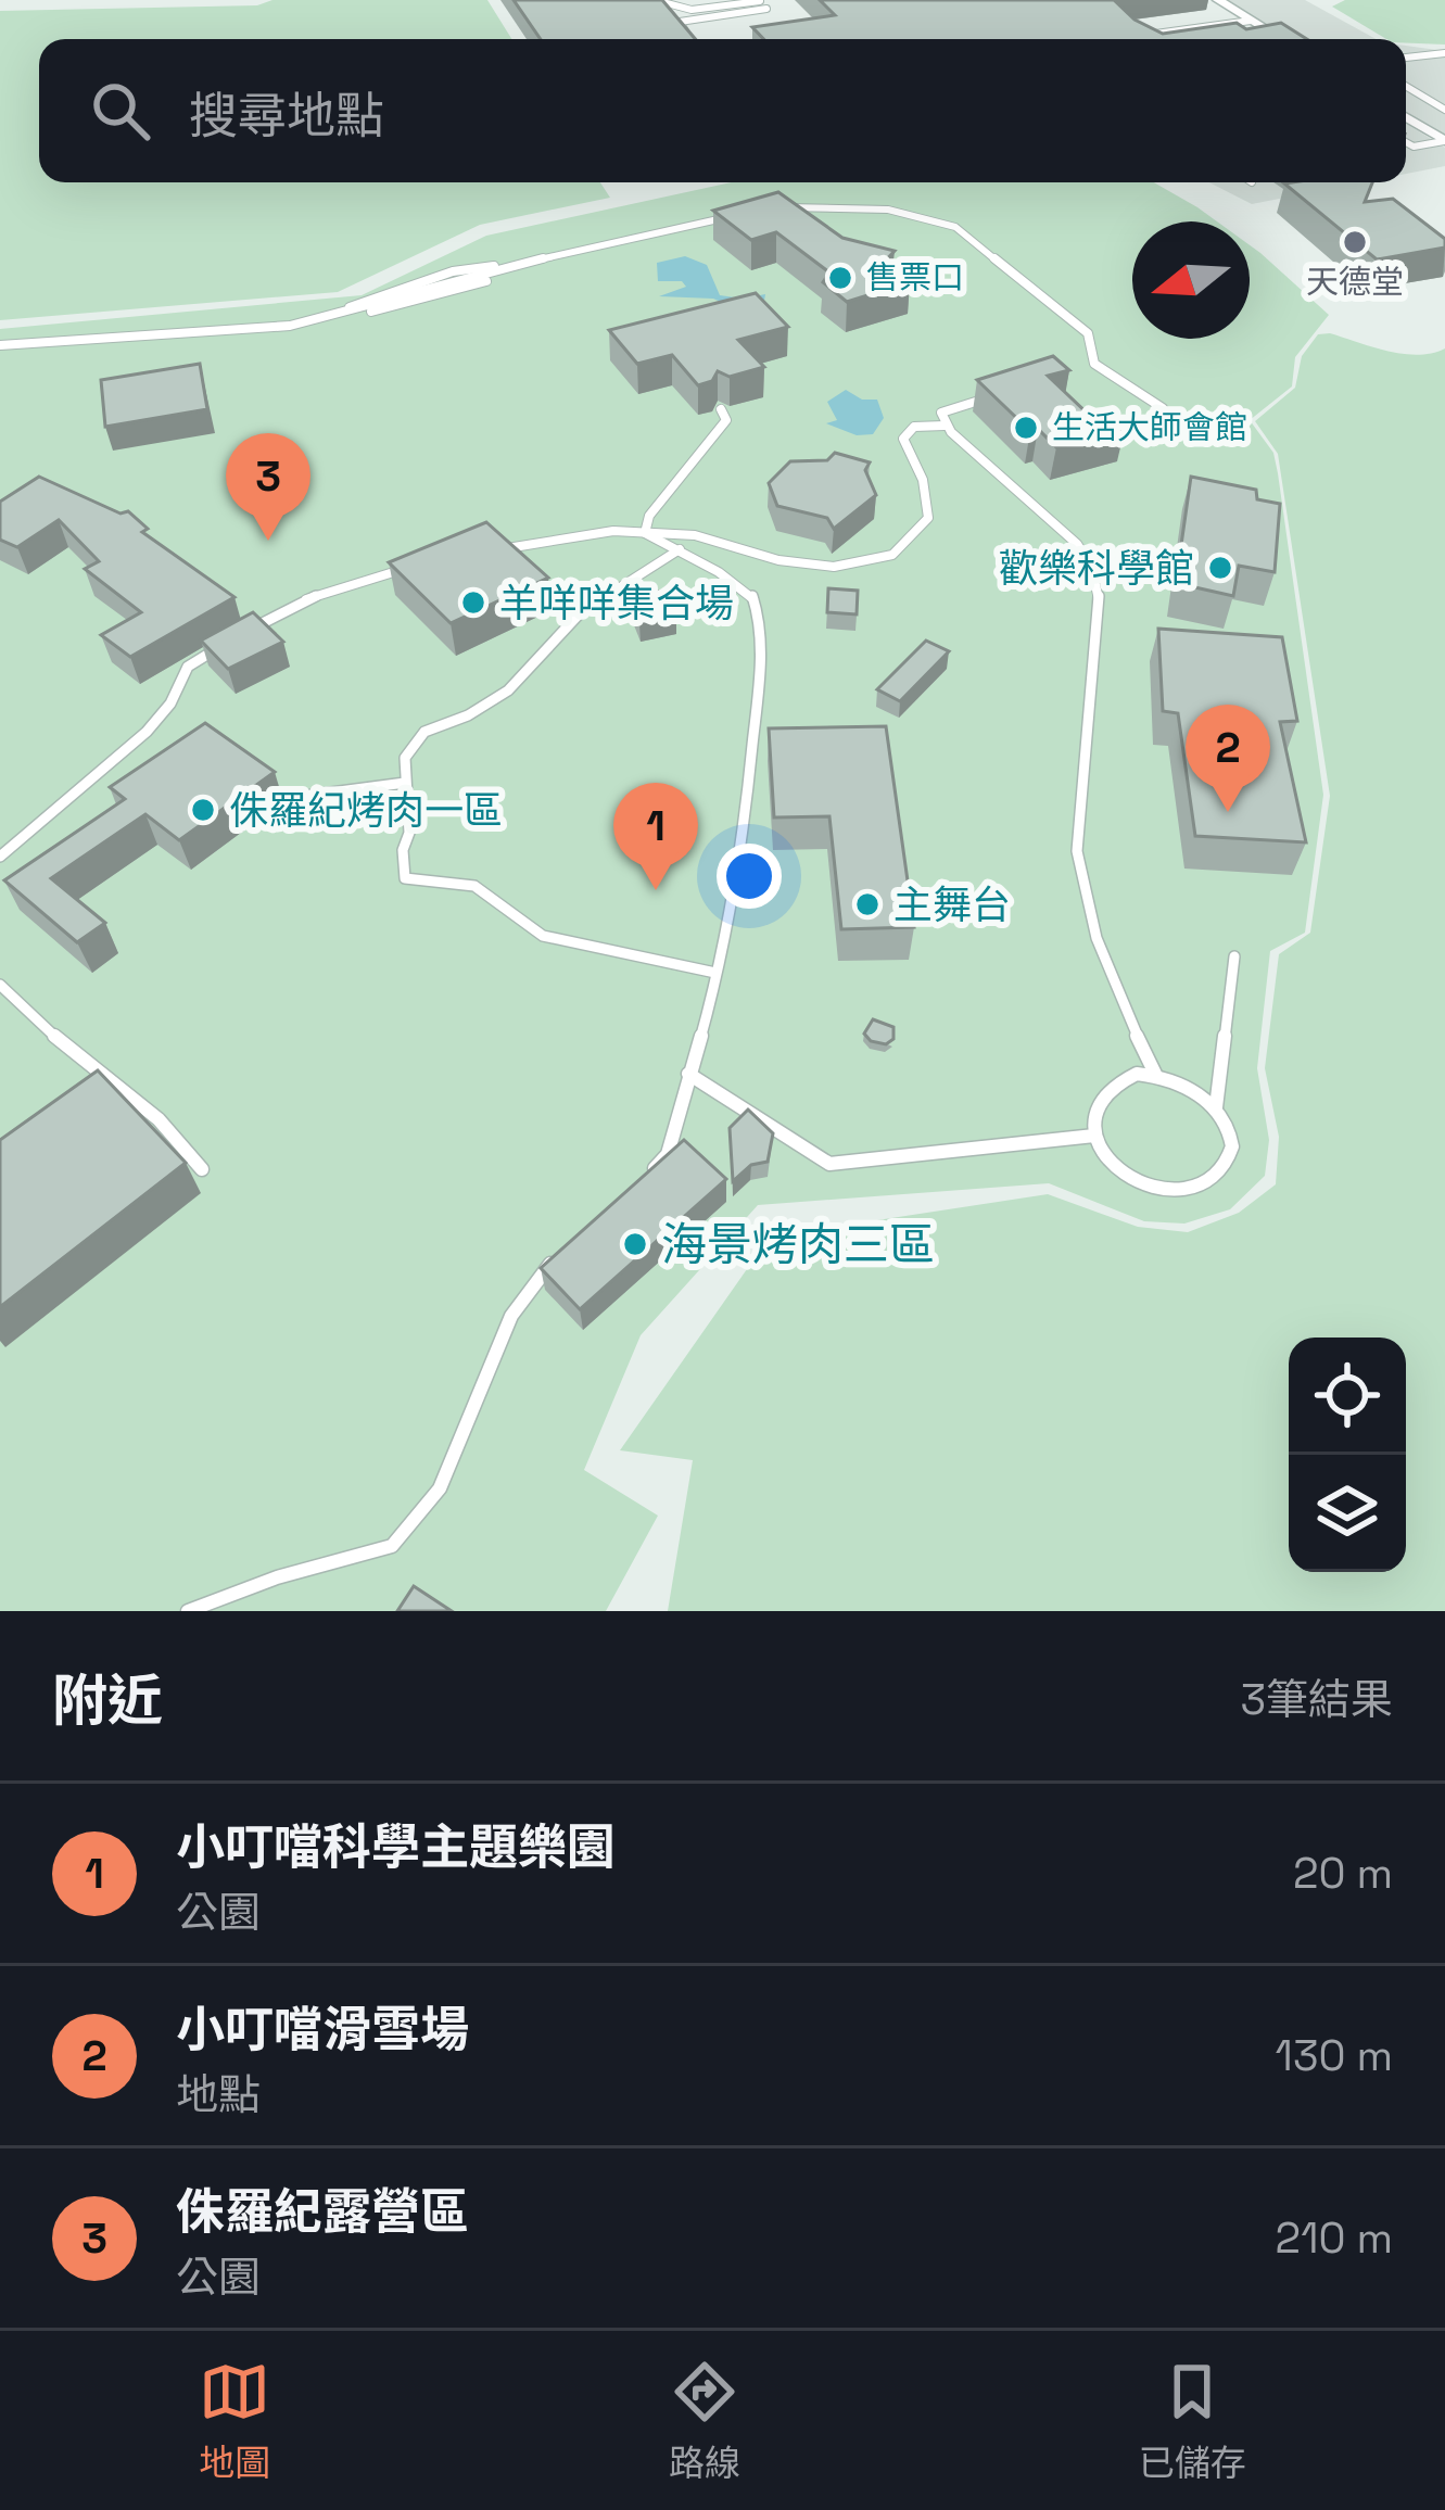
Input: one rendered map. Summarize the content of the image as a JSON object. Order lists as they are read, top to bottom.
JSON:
{
  "places": [
    "天德堂",
    "售票口",
    "生活大師會館",
    "歡樂科學館",
    "羊咩咩集合場",
    "侏羅紀烤肉一區",
    "主舞台",
    "海景烤肉三區"
  ],
  "north": "left",
  "page": {
    "search": "搜尋地點",
    "pins": ["3", "2", "1"],
    "heading": ["附近", "3筆結果"],
    "list": [
      {
        "mark": "1",
        "name": "小叮噹科學主題樂園",
        "note": "公園",
        "value": "20 m"
      },
      {
        "mark": "2",
        "name": "小叮噹滑雪場",
        "note": "地點",
        "value": "130 m"
      },
      {
        "mark": "3",
        "name": "侏羅紀露營區",
        "note": "公園",
        "value": "210 m"
      }
    ],
    "nav": ["地圖", "路線", "已儲存"]
  }
}
